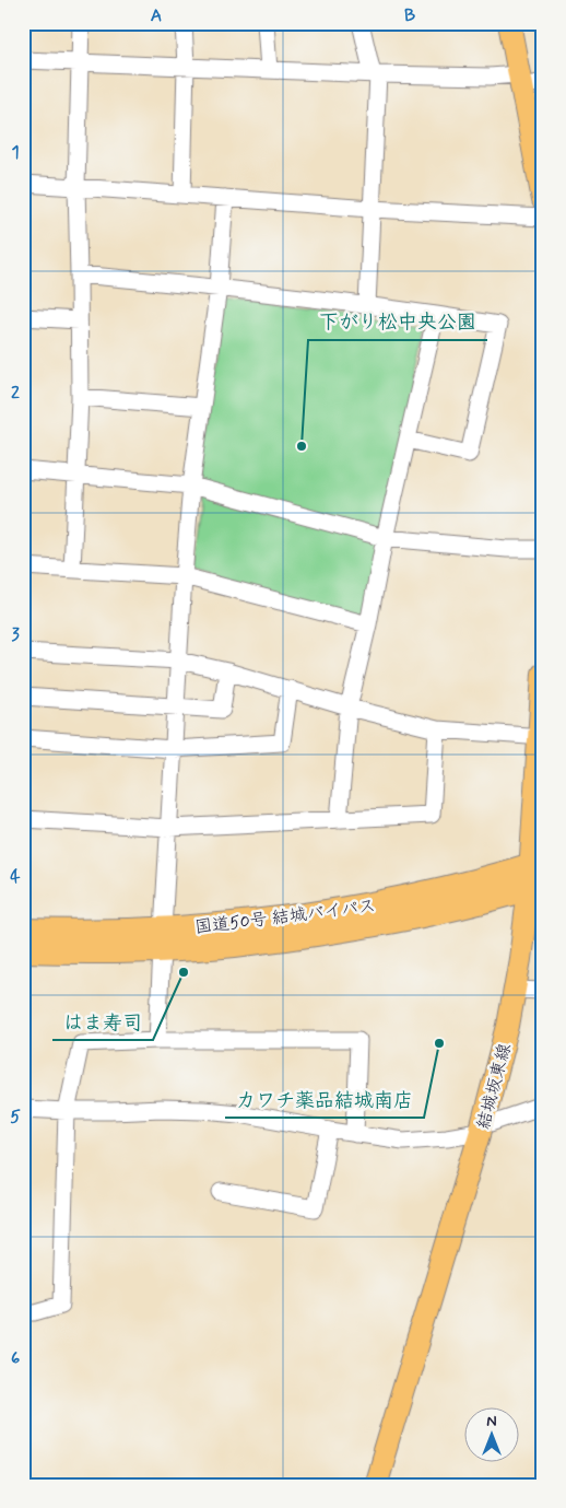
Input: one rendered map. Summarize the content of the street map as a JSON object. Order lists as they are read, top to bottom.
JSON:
{
  "streets": {
    "highway": ["国道50号 結城バイパス"],
    "main road": ["結城坂東線"]
  },
  "crossings": [
    ["国道50号 結城バイパス", "結城坂東線"]
  ],
  "places": ["下がり松中央公園", "はま寿司", "カワチ薬品結城南店"],
  "north": "top",
  "grid": {
    "columns": ["A", "B"],
    "rows": [
      "1",
      "2",
      "3",
      "4",
      "5",
      "6"
    ]
  }
}
